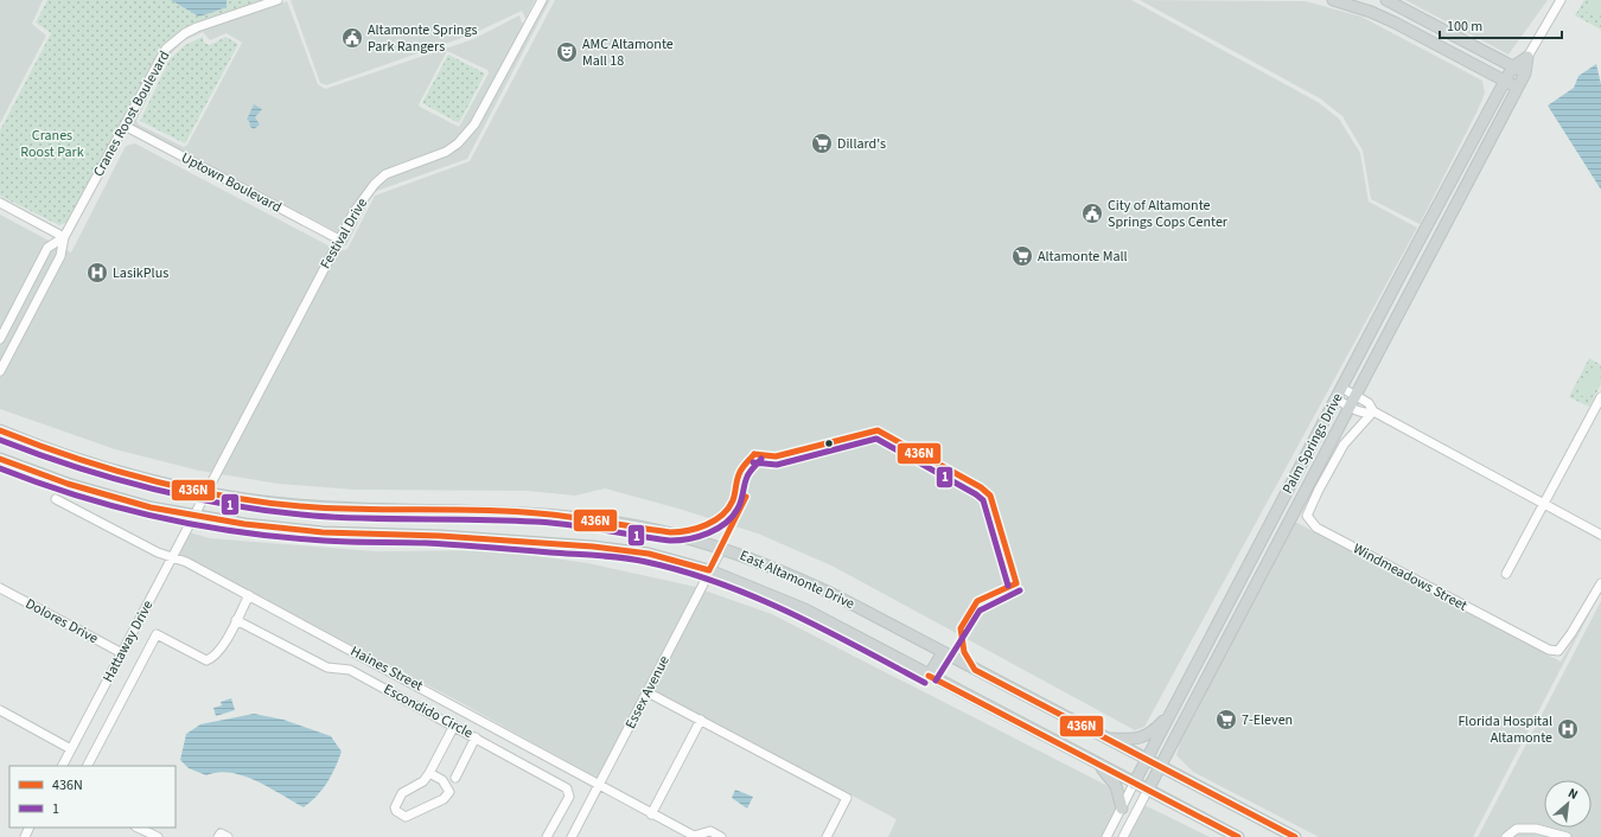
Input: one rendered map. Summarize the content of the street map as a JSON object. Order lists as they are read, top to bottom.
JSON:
{
  "streets": {
    "main road": ["Palm Springs Drive", "East Altamonte Drive"],
    "street": [
      "Cranes Roost Boulevard",
      "Uptown Boulevard",
      "Festival Drive",
      "Windmeadows Street",
      "Dolores Drive",
      "Hattaway Drive",
      "Haines Street",
      "Essex Avenue",
      "Escondido Circle"
    ]
  },
  "crossings": [
    ["Cranes Roost Boulevard", "Uptown Boulevard"],
    ["Uptown Boulevard", "Festival Drive"],
    ["Festival Drive", "East Altamonte Drive"],
    ["Festival Drive", "Hattaway Drive"],
    ["Palm Springs Drive", "East Altamonte Drive"],
    ["East Altamonte Drive", "Essex Avenue"],
    ["Dolores Drive", "Hattaway Drive"],
    ["Hattaway Drive", "Haines Street"],
    ["Haines Street", "Essex Avenue"]
  ],
  "parks": ["Cranes Roost Park"],
  "places": {
    "public building": ["Altamonte Springs Park Rangers", "City of Altamonte Springs Cops Center"],
    "theatre": ["AMC Altamonte Mall 18"],
    "supermarket": ["Dillard's", "Altamonte Mall", "7-Eleven"],
    "hospital": ["LasikPlus", "Florida Hospital Altamonte"]
  },
  "lines": ["transit line 436N", "transit line 1"],
  "legend": ["436N", "1"],
  "scale_bar": "100 m",
  "north": "top right"
}
